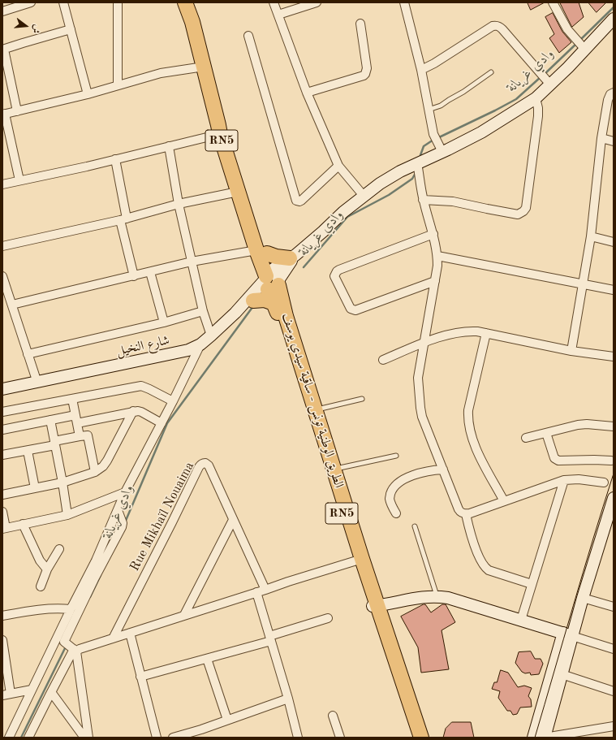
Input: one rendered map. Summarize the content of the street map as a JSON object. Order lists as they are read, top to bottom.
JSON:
{
  "streets": {
    "highway": ["RN5", "الطريق الوطنية تونس - ساقية سيدي يوسف"],
    "main road": ["شارع النخيل"],
    "street": ["Rue Mikhaïl Nouaima"]
  },
  "crossings": [
    ["شارع النخيل", "الطريق الوطنية تونس - ساقية سيدي يوسف"]
  ],
  "water": ["وادي غريانة"],
  "north": "right"
}
